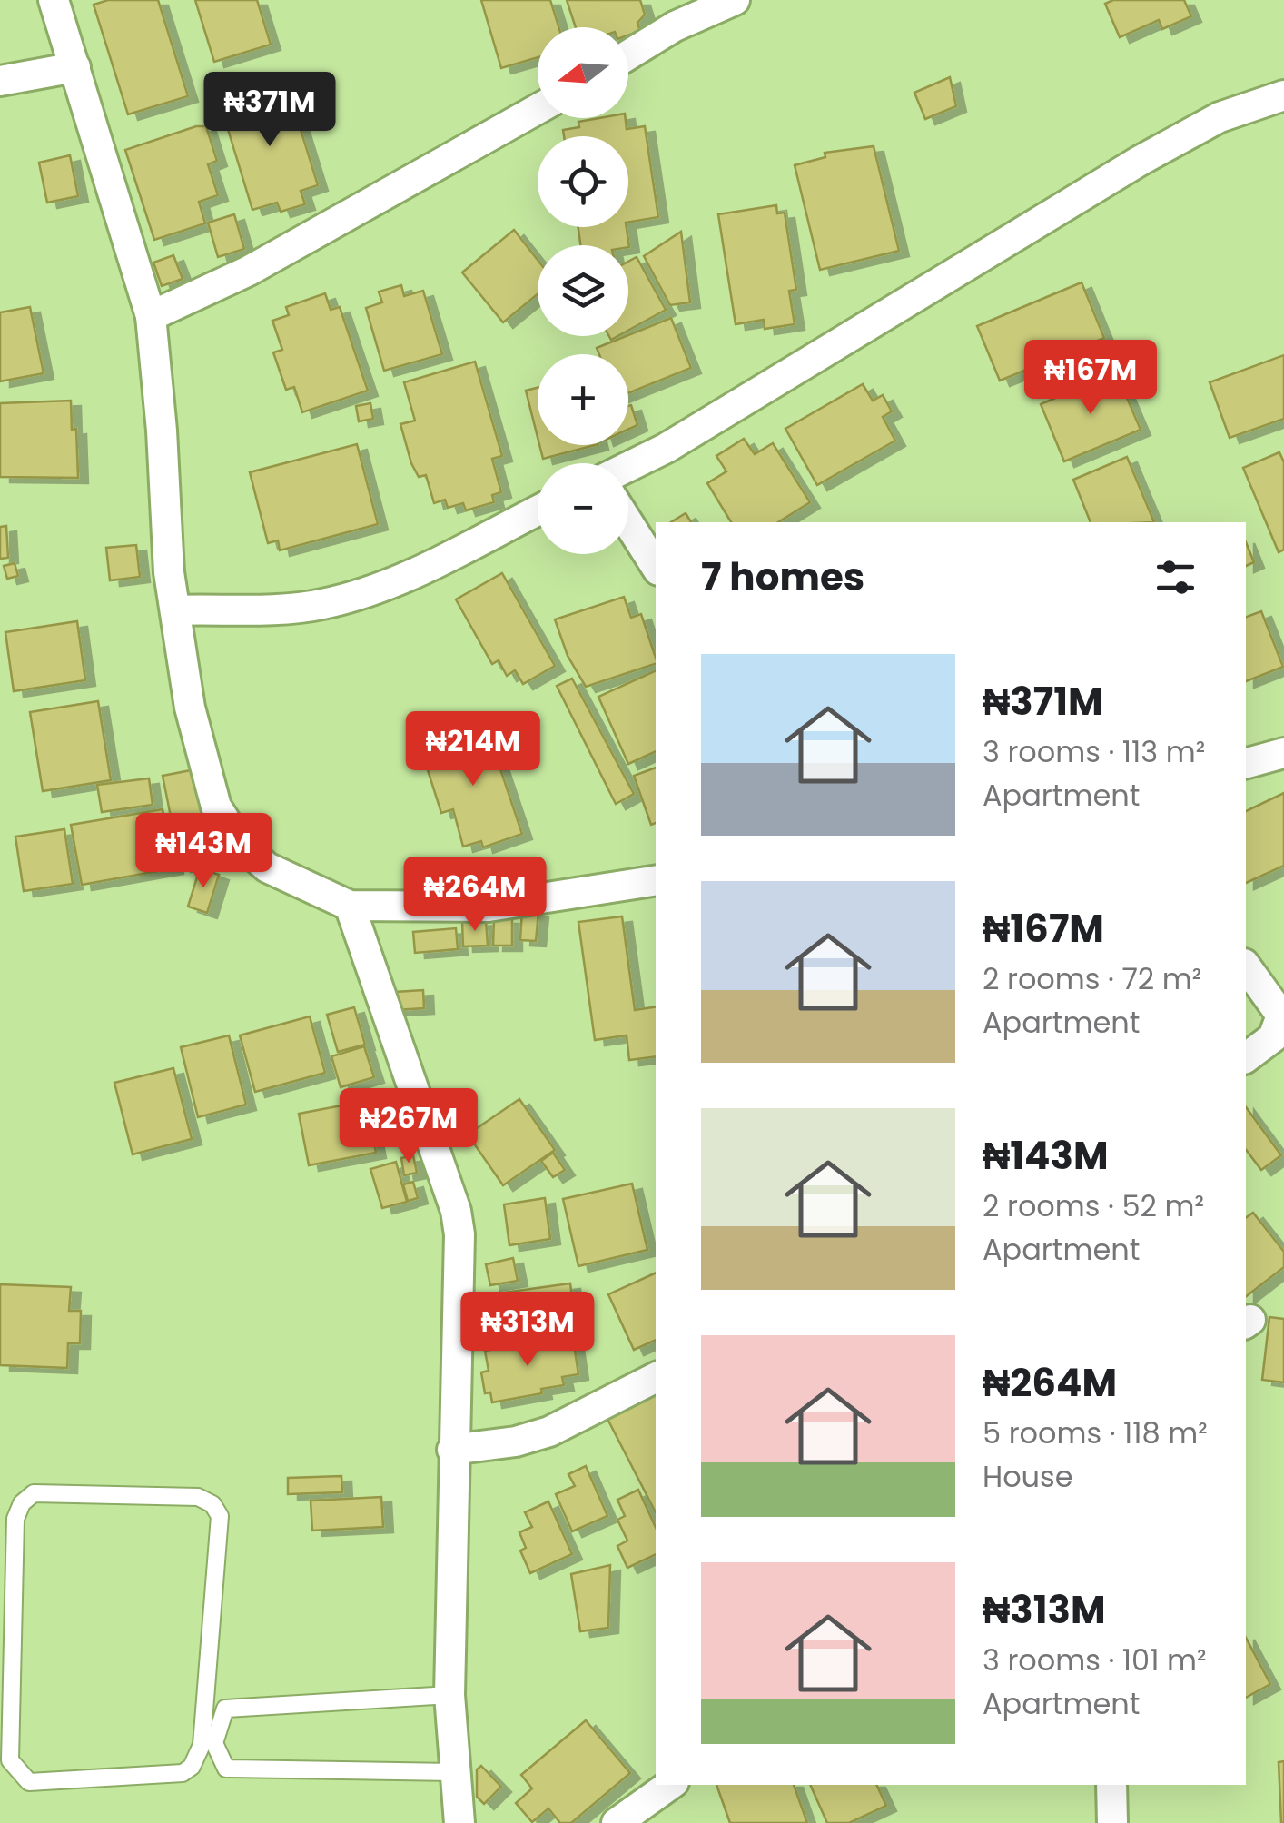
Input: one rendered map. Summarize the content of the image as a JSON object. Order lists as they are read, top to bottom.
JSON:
{
  "north": "left",
  "page": {
    "map_buttons": ["+", "−"],
    "price": [
      "₦371M",
      "₦167M",
      "₦214M",
      "₦143M",
      "₦264M",
      "₦267M",
      "₦313M"
    ],
    "heading": "7 homes",
    "list": [
      {
        "name": "₦371M",
        "note": "3 rooms · 113 m² · Apartment"
      },
      {
        "name": "₦167M",
        "note": "2 rooms · 72 m² · Apartment"
      },
      {
        "name": "₦143M",
        "note": "2 rooms · 52 m² · Apartment"
      },
      {
        "name": "₦264M",
        "note": "5 rooms · 118 m² · House"
      },
      {
        "name": "₦313M",
        "note": "3 rooms · 101 m² · Apartment"
      }
    ]
  }
}
